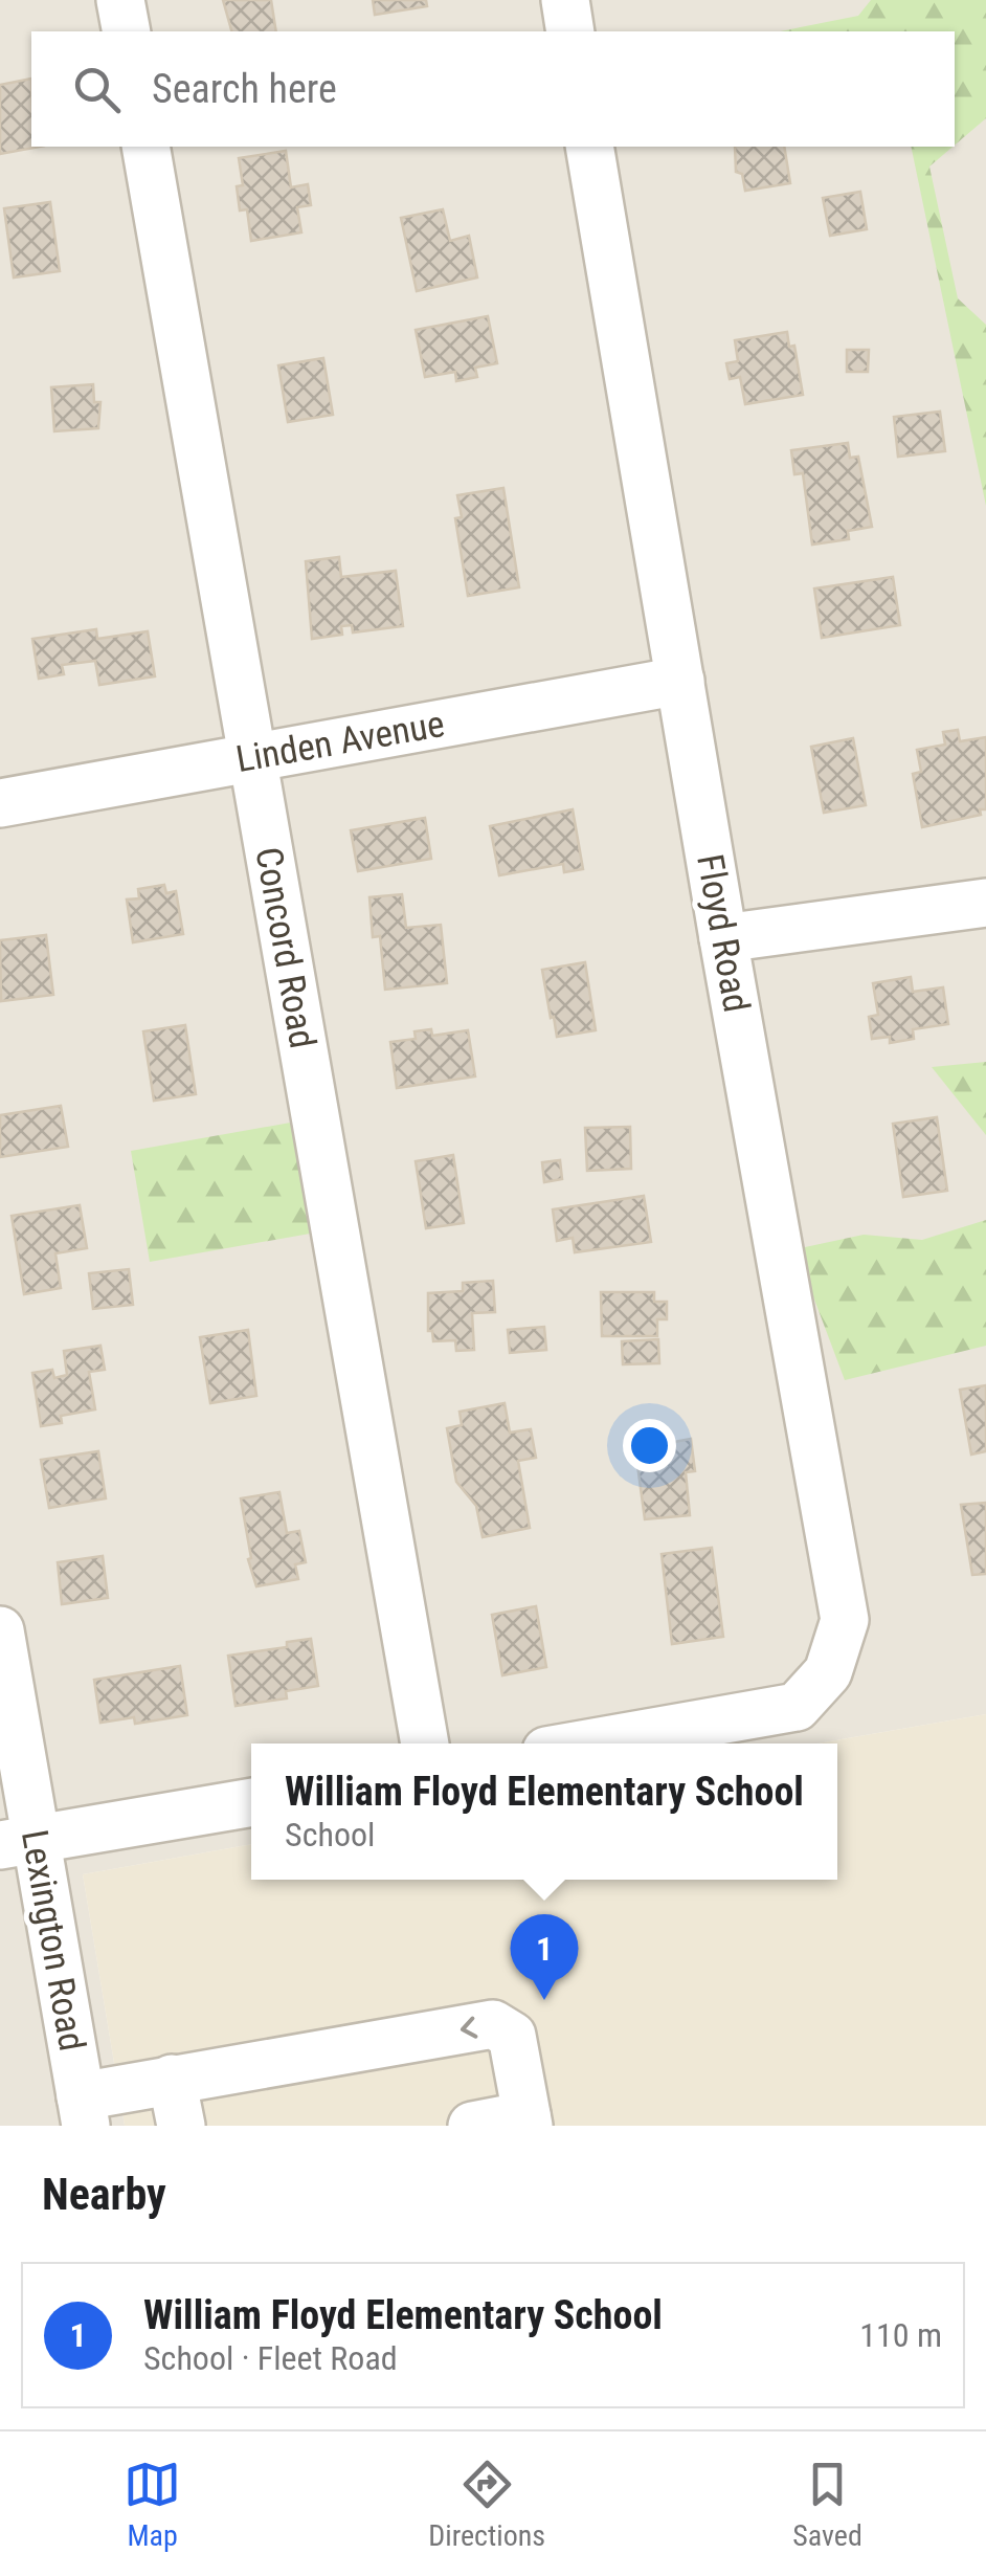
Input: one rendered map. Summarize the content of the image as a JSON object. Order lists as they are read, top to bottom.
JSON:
{
  "streets": {
    "street": [
      "Linden Avenue",
      "Floyd Road",
      "Concord Road",
      "Lexington Road"
    ]
  },
  "crossings": [
    ["Linden Avenue", "Floyd Road"],
    ["Linden Avenue", "Concord Road"]
  ],
  "page": {
    "search": "Search here",
    "popup": ["William Floyd Elementary School", "School"],
    "pins": "1",
    "heading": "Nearby",
    "list": [
      {
        "mark": "1",
        "name": "William Floyd Elementary School",
        "note": "School · Fleet Road",
        "value": "110 m"
      }
    ],
    "nav": ["Map", "Directions", "Saved"]
  }
}
